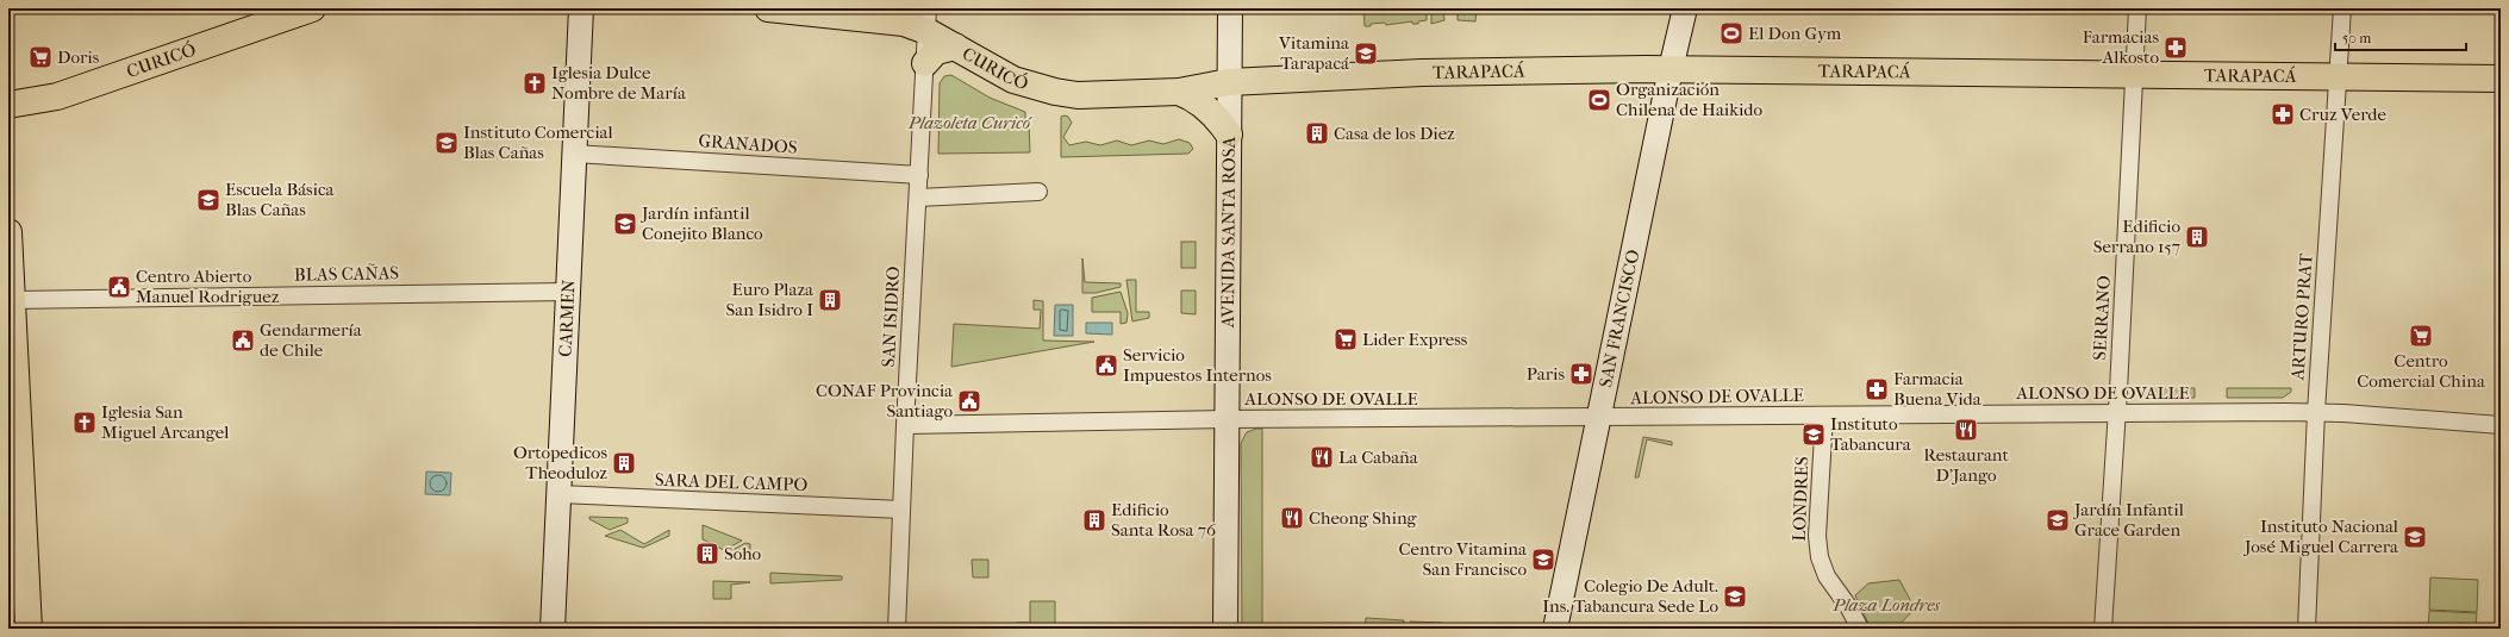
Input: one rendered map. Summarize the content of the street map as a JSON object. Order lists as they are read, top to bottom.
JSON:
{
  "streets": {
    "main road": [
      "CURICÓ",
      "TARAPACÁ",
      "AVENIDA SANTA ROSA",
      "CARMEN",
      "SAN FRANCISCO"
    ],
    "street": [
      "GRANADOS",
      "BLAS CAÑAS",
      "SAN ISIDRO",
      "ARTURO PRAT",
      "SERRANO",
      "ALONSO DE OVALLE",
      "SARA DEL CAMPO",
      "LONDRES"
    ]
  },
  "crossings": [
    ["CURICÓ", "TARAPACÁ"],
    ["CURICÓ", "AVENIDA SANTA ROSA"],
    ["CURICÓ", "SAN ISIDRO"],
    ["TARAPACÁ", "AVENIDA SANTA ROSA"],
    ["TARAPACÁ", "ARTURO PRAT"],
    ["TARAPACÁ", "SAN FRANCISCO"],
    ["TARAPACÁ", "SERRANO"],
    ["GRANADOS", "SAN ISIDRO"],
    ["GRANADOS", "CARMEN"],
    ["AVENIDA SANTA ROSA", "ALONSO DE OVALLE"],
    ["BLAS CAÑAS", "CARMEN"],
    ["SAN ISIDRO", "ALONSO DE OVALLE"],
    ["SAN ISIDRO", "SARA DEL CAMPO"],
    ["ARTURO PRAT", "ALONSO DE OVALLE"],
    ["CARMEN", "SARA DEL CAMPO"],
    ["SAN FRANCISCO", "ALONSO DE OVALLE"],
    ["SERRANO", "ALONSO DE OVALLE"],
    ["ALONSO DE OVALLE", "LONDRES"]
  ],
  "parks": ["Plazoleta Curicó", "Plaza Londres"],
  "places": {
    "sports": ["El Don Gym", "Organización Chilena de Haikido"],
    "pharmacy": [
      "Farmacias Alkosto",
      "Cruz Verde",
      "Paris",
      "Farmacia Buena Vida"
    ],
    "school or university": [
      "Vitamina Tarapacá",
      "Instituto Comercial Blas Cañas",
      "Escuela Básica Blas Cañas",
      "Jardín infantil Conejito Blanco",
      "Instituto Tabancura",
      "Jardín Infantil Grace Garden",
      "Instituto Nacional José Miguel Carrera",
      "Centro Vitamina San Francisco",
      "Colegio De Adult. Ins. Tabancura Sede Lo"
    ],
    "supermarket": ["Doris", "Centro Comercial China", "Lider Express"],
    "church": ["Iglesia Dulce Nombre de María", "Iglesia San Miguel Arcangel"],
    "building": [
      "Casa de los Diez",
      "Edificio Serrano 157",
      "Euro Plaza San Isidro I",
      "Ortopedicos Theoduloz",
      "Edificio Santa Rosa 76",
      "Soho"
    ],
    "public building": [
      "Centro Abierto Manuel Rodriguez",
      "Gendarmería de Chile",
      "Servicio Impuestos Internos",
      "CONAF Provincia Santiago"
    ],
    "restaurant": ["Restaurant D'Jango", "La Cabaña", "Cheong Shing"]
  },
  "scale_bar": "50 m"
}
